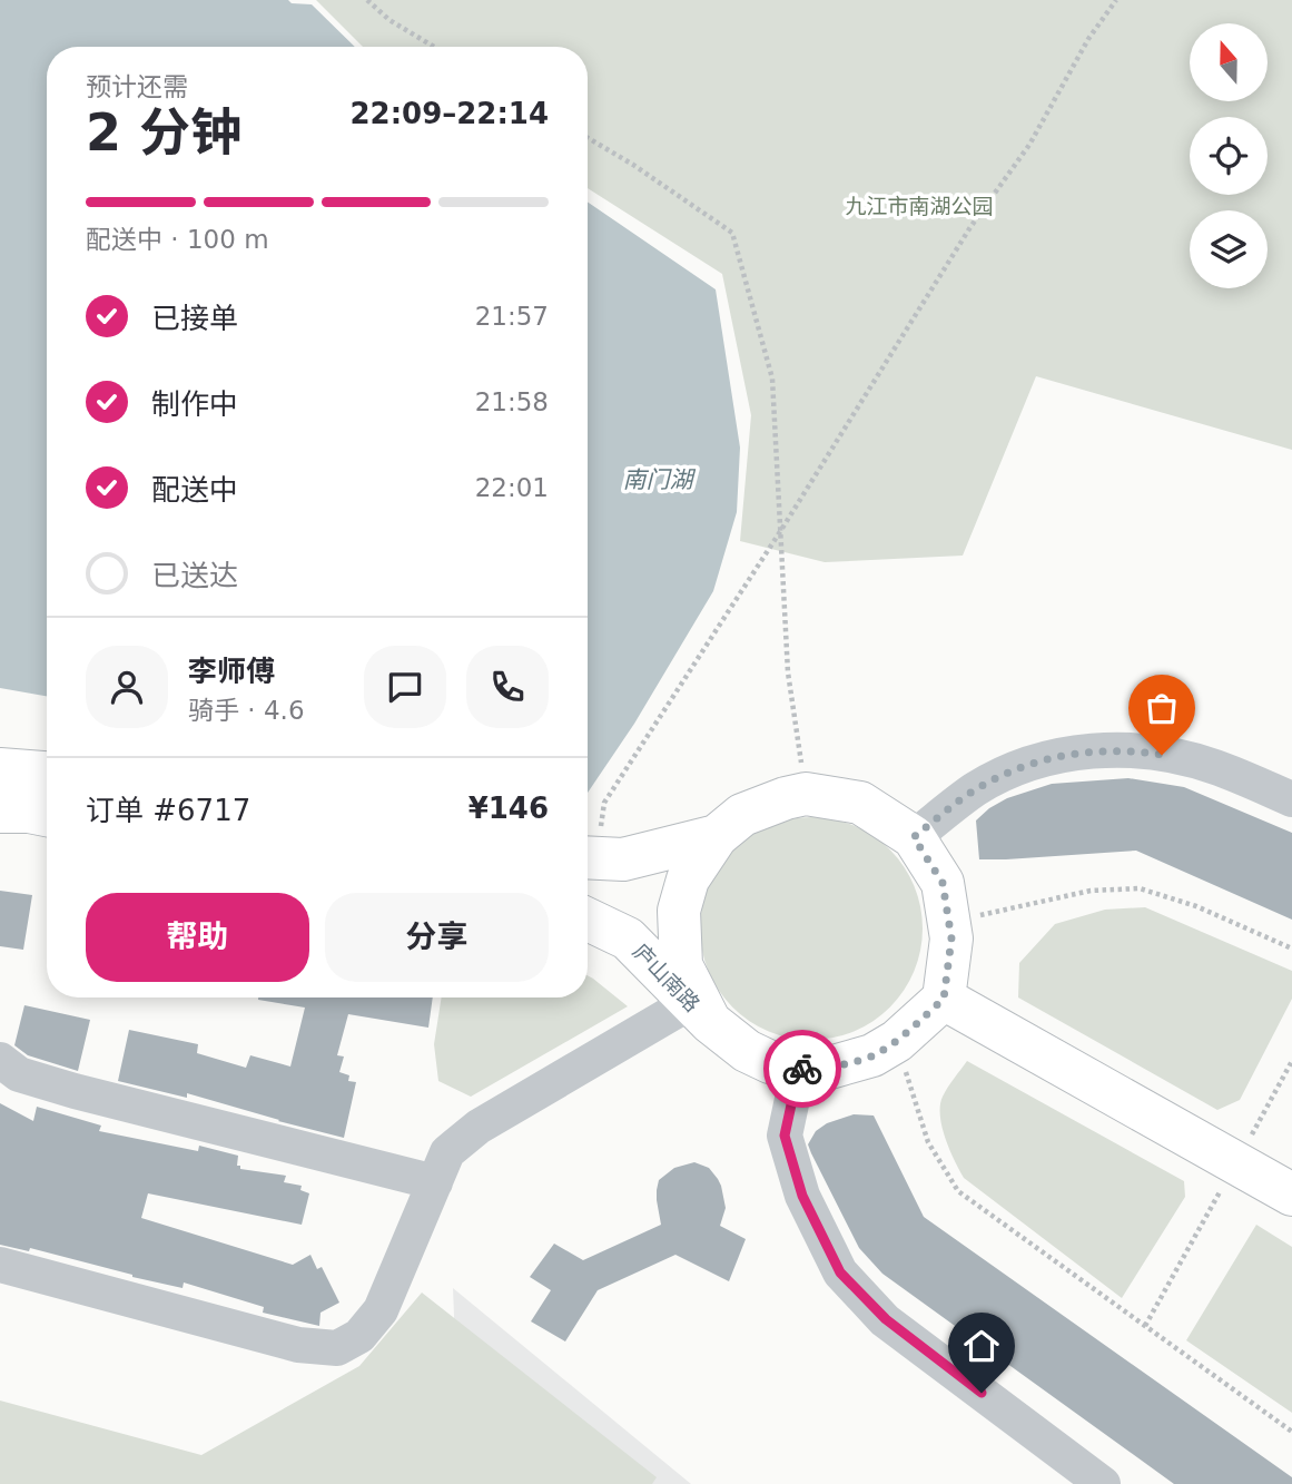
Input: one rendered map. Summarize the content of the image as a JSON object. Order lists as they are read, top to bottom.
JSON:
{
  "streets": {
    "main road": ["庐山南路"]
  },
  "water": ["南门湖"],
  "parks": ["九江市南湖公园"],
  "north": "top",
  "page": {
    "heading": ["2 分钟", "预计还需", "22:09–22:14"],
    "panel": [
      "李师傅",
      "骑手 · 4.6",
      "订单 #6717",
      "¥146"
    ],
    "bar": "配送中 · 100 m",
    "list": [
      ["已接单", "21:57"],
      ["制作中", "21:58"],
      ["配送中", "22:01"],
      "已送达"
    ],
    "buttons": ["帮助", "分享"]
  }
}
